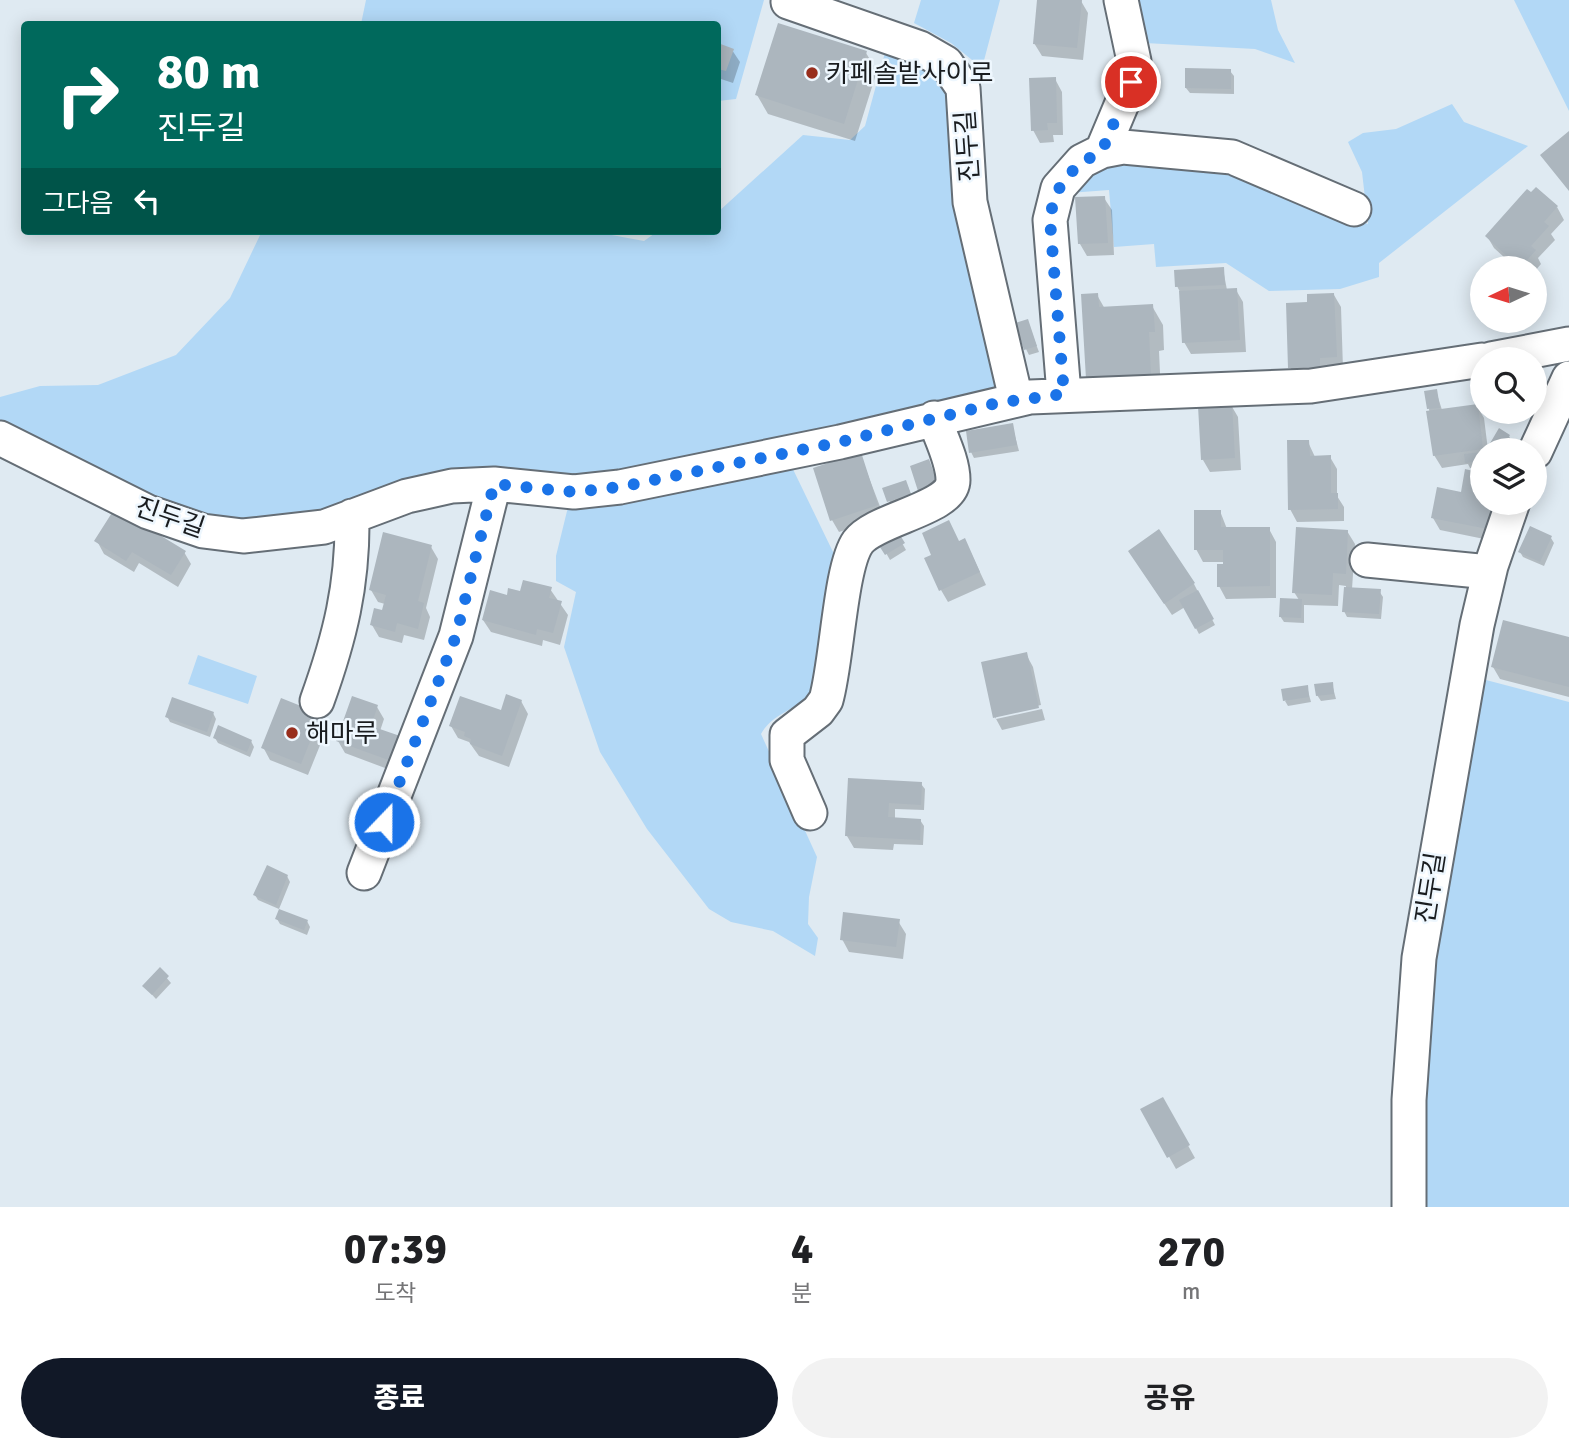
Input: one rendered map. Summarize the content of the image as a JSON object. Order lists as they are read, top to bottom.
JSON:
{
  "streets": {
    "street": ["진두길"]
  },
  "places": ["카페솔밭사이로", "해마루"],
  "north": "left",
  "page": {
    "turn": ["80 m", "진두길"],
    "then": "그다음",
    "eta": [
      "07:39",
      "도착",
      "4",
      "분",
      "270",
      "m"
    ],
    "buttons": ["종료", "공유"]
  }
}
